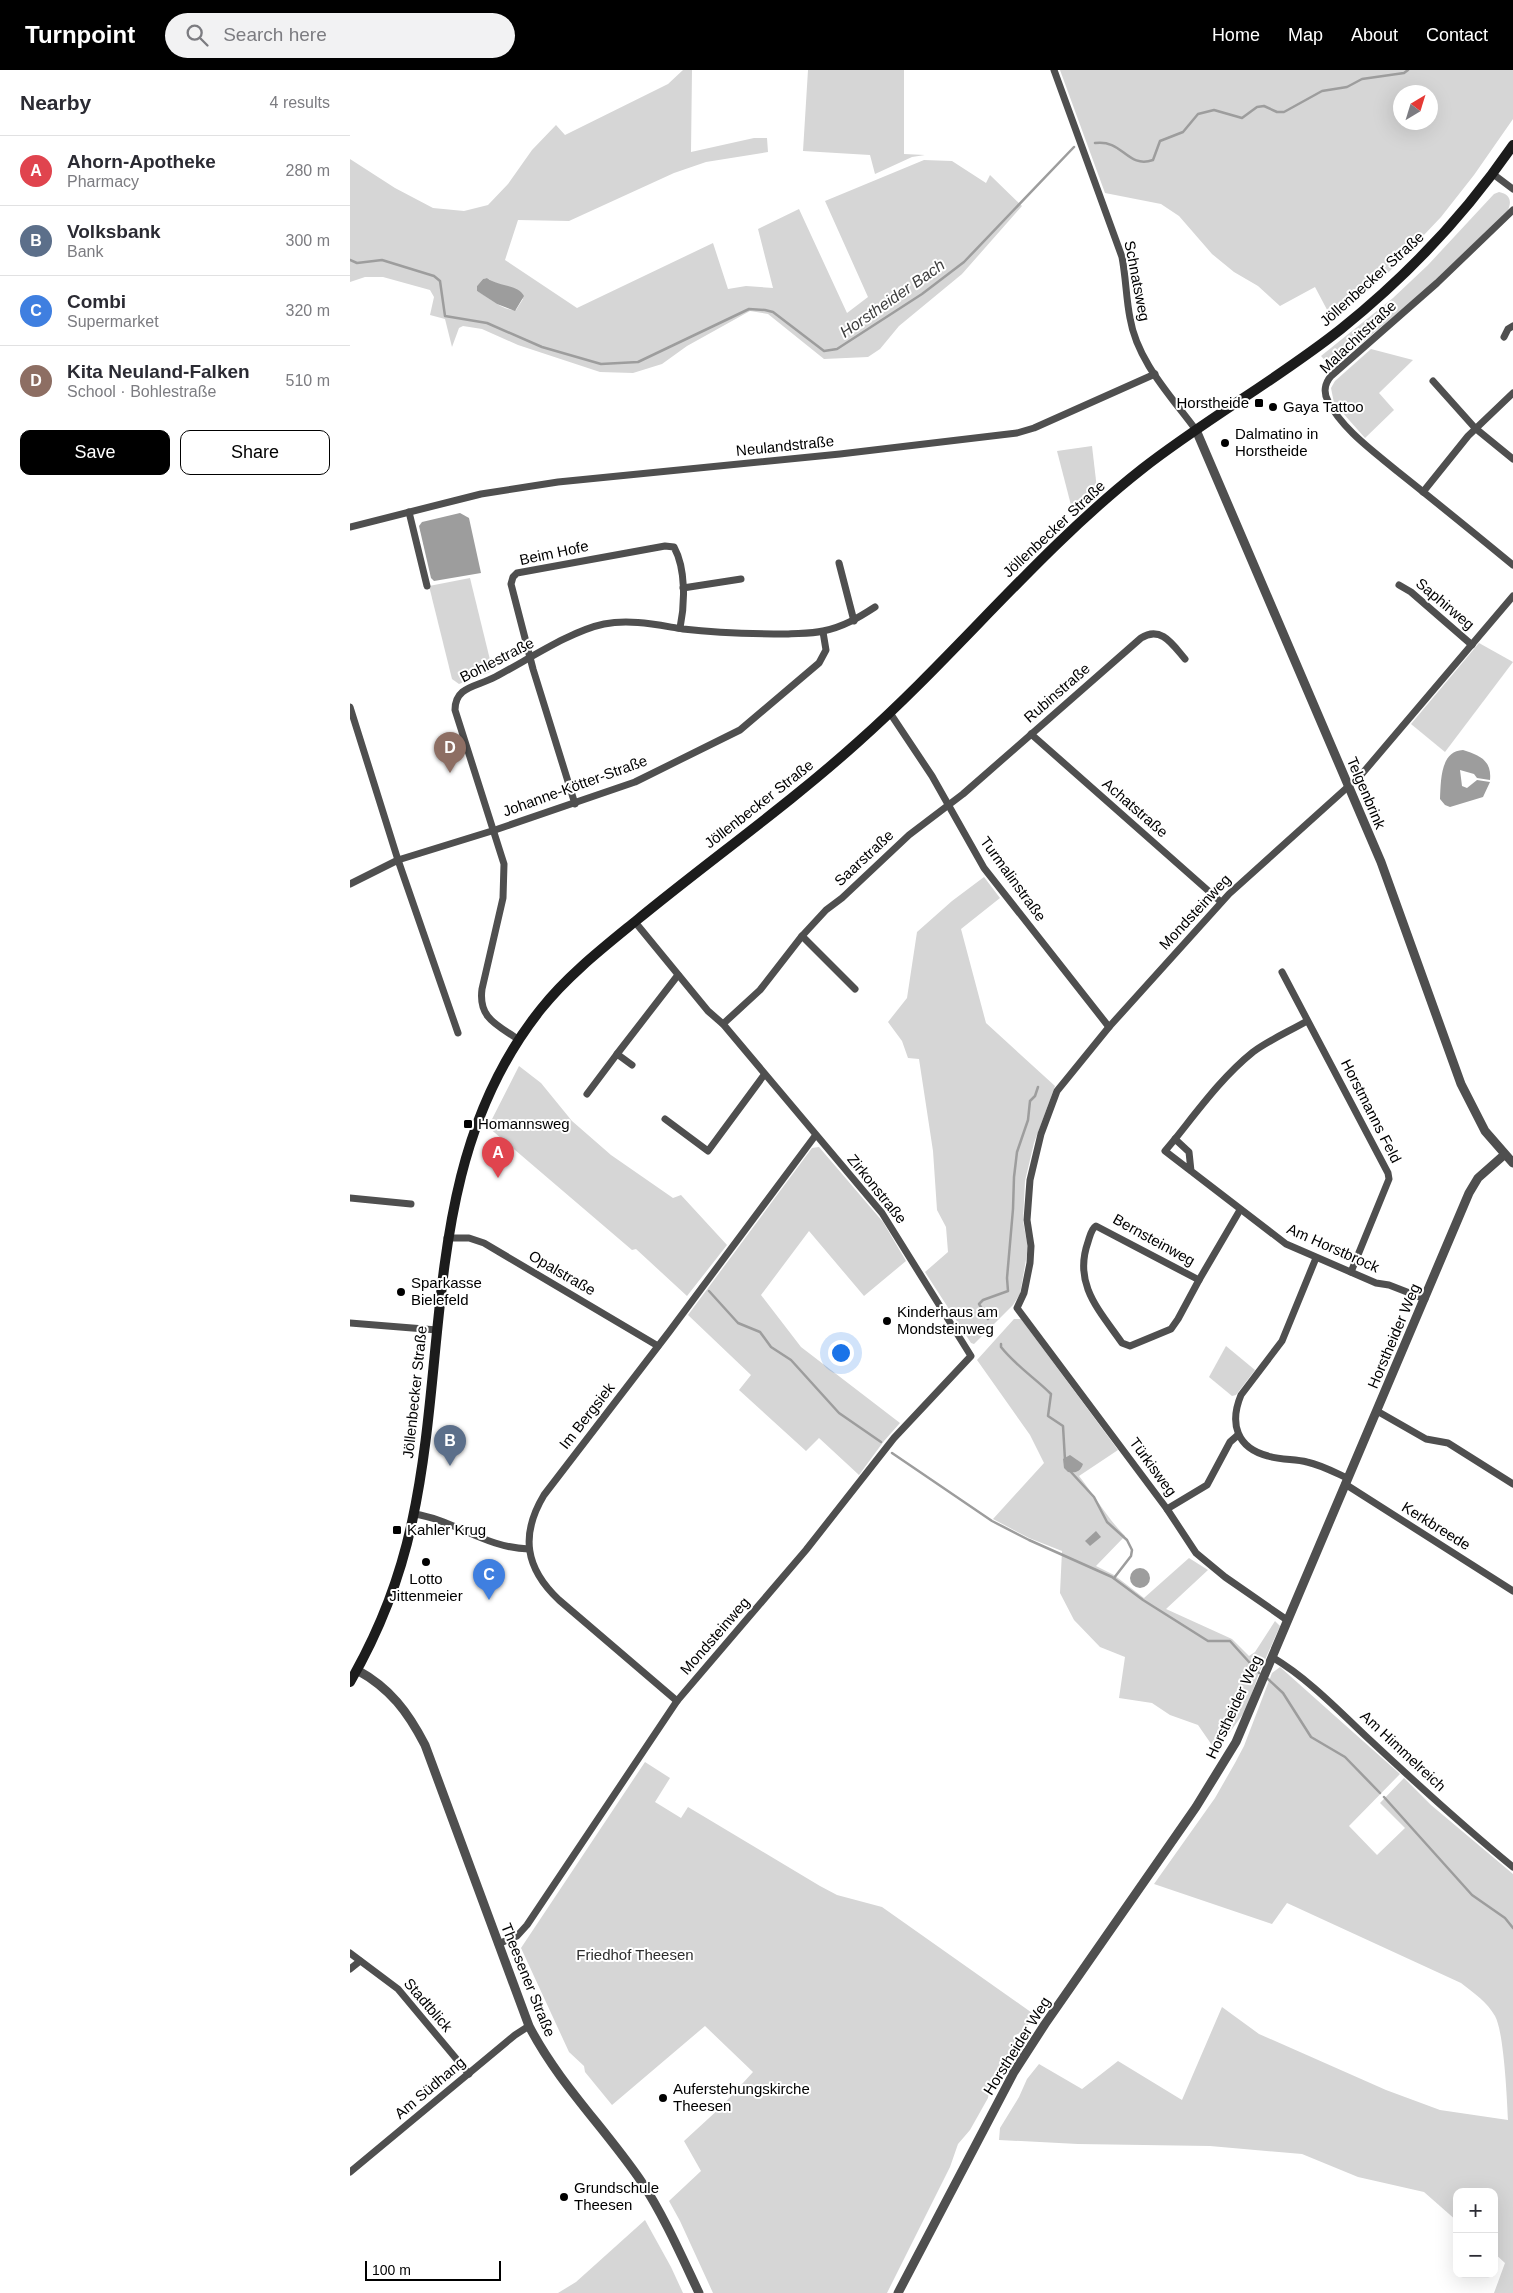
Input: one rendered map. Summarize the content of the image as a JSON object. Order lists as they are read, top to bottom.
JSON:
{
  "streets": {
    "main road": ["Jöllenbecker Straße"],
    "street": [
      "Schnatsweg",
      "Malachitstraße",
      "Neulandstraße",
      "Beim Hofe",
      "Saphirweg",
      "Bohlestraße",
      "Rubinstraße",
      "Johanne-Kötter-Straße",
      "Telgenbrink",
      "Achatstraße",
      "Saarstraße",
      "Turmalinstraße",
      "Mondsteinweg",
      "Horstmanns Feld",
      "Zirkonstraße",
      "Bernsteinweg",
      "Am Horstbrock",
      "Opalstraße",
      "Horstheider Weg",
      "Im Bergsiek",
      "Türkisweg",
      "Kerkbreede",
      "Am Himmelreich",
      "Theesener Straße",
      "Stadtblick",
      "Am Südhang"
    ]
  },
  "crossings": [
    ["Jöllenbecker Straße", "Schnatsweg"],
    ["Jöllenbecker Straße", "Bohlestraße"],
    ["Jöllenbecker Straße", "Telgenbrink"],
    ["Jöllenbecker Straße", "Turmalinstraße"],
    ["Jöllenbecker Straße", "Zirkonstraße"],
    ["Jöllenbecker Straße", "Opalstraße"],
    ["Jöllenbecker Straße", "Theesener Straße"],
    ["Schnatsweg", "Neulandstraße"],
    ["Schnatsweg", "Telgenbrink"],
    ["Beim Hofe", "Bohlestraße"],
    ["Beim Hofe", "Johanne-Kötter-Straße"],
    ["Saphirweg", "Mondsteinweg"],
    ["Bohlestraße", "Johanne-Kötter-Straße"],
    ["Rubinstraße", "Achatstraße"],
    ["Rubinstraße", "Saarstraße"],
    ["Rubinstraße", "Turmalinstraße"],
    ["Telgenbrink", "Mondsteinweg"],
    ["Telgenbrink", "Horstheider Weg"],
    ["Achatstraße", "Mondsteinweg"],
    ["Saarstraße", "Turmalinstraße"],
    ["Saarstraße", "Zirkonstraße"],
    ["Turmalinstraße", "Mondsteinweg"],
    ["Mondsteinweg", "Zirkonstraße"],
    ["Mondsteinweg", "Im Bergsiek"],
    ["Mondsteinweg", "Türkisweg"],
    ["Mondsteinweg", "Theesener Straße"],
    ["Horstmanns Feld", "Am Horstbrock"],
    ["Zirkonstraße", "Im Bergsiek"],
    ["Bernsteinweg", "Am Horstbrock"],
    ["Am Horstbrock", "Horstheider Weg"],
    ["Opalstraße", "Im Bergsiek"],
    ["Horstheider Weg", "Türkisweg"],
    ["Horstheider Weg", "Kerkbreede"],
    ["Horstheider Weg", "Am Himmelreich"],
    ["Theesener Straße", "Am Südhang"],
    ["Stadtblick", "Am Südhang"]
  ],
  "water": ["Horstheider Bach"],
  "parks": ["Friedhof Theesen"],
  "places": {
    "transit": ["Horstheide", "Homannsweg", "Kahler Krug"],
    "other": [
      "Gaya Tattoo",
      "Dalmatino in Horstheide",
      "Sparkasse Bielefeld",
      "Kinderhaus am Mondsteinweg",
      "Lotto Jittenmeier",
      "Auferstehungskirche Theesen",
      "Grundschule Theesen"
    ]
  },
  "scale_bar": "100 m",
  "north": "top right",
  "page": {
    "header": "Turnpoint",
    "search": "Search here",
    "nav": [
      "Home",
      "Map",
      "About",
      "Contact"
    ],
    "heading": ["Nearby", "4 results"],
    "list": [
      {
        "mark": "A",
        "name": "Ahorn-Apotheke",
        "note": "Pharmacy",
        "value": "280 m"
      },
      {
        "mark": "B",
        "name": "Volksbank",
        "note": "Bank",
        "value": "300 m"
      },
      {
        "mark": "C",
        "name": "Combi",
        "note": "Supermarket",
        "value": "320 m"
      },
      {
        "mark": "D",
        "name": "Kita Neuland-Falken",
        "note": "School · Bohlestraße",
        "value": "510 m"
      }
    ],
    "buttons": ["Save", "Share"],
    "pins": [
      "D",
      "A",
      "B",
      "C"
    ],
    "map_buttons": ["+", "−"],
    "scale": "100 m"
  }
}
